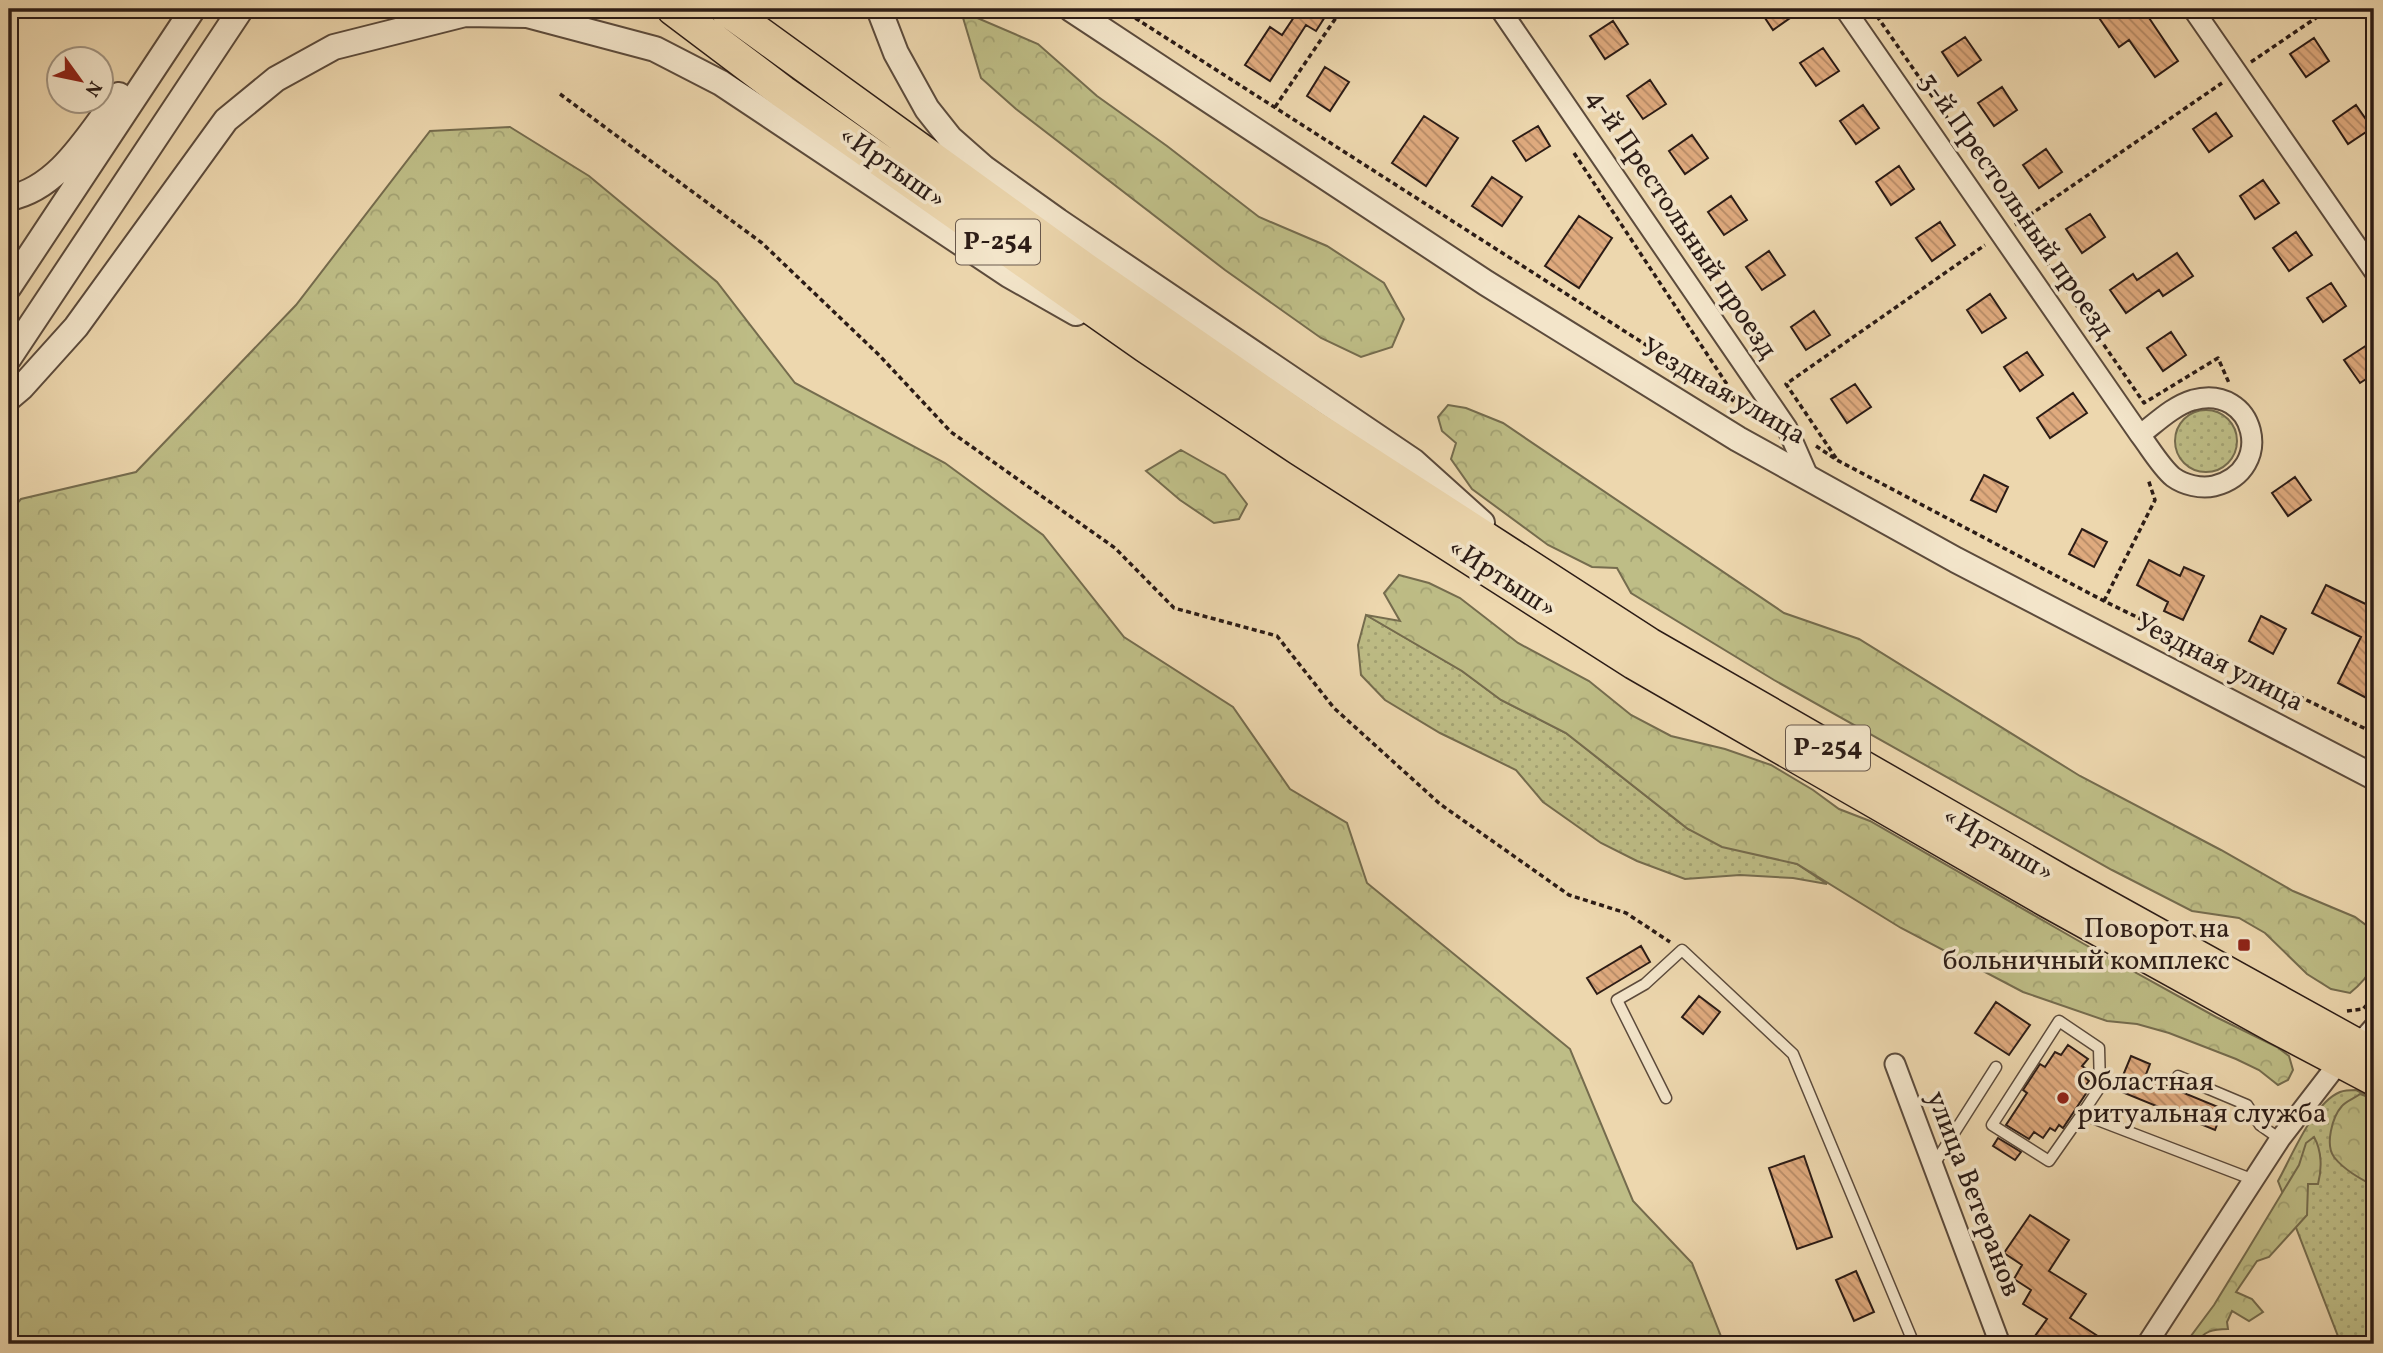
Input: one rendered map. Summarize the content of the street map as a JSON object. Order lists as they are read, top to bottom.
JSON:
{
  "streets": {
    "highway": ["«Иртыш»", "Р-254"],
    "street": [
      "3-й Престольный проезд",
      "4-й Престольный проезд",
      "Уездная улица",
      "улица Ветеранов"
    ]
  },
  "crossings": [
    ["4-й Престольный проезд", "Уездная улица"]
  ],
  "places": {
    "transit": ["Поворот на больничный комплекс"],
    "other": ["Областная ритуальная служба"]
  },
  "north": "bottom right"
}
